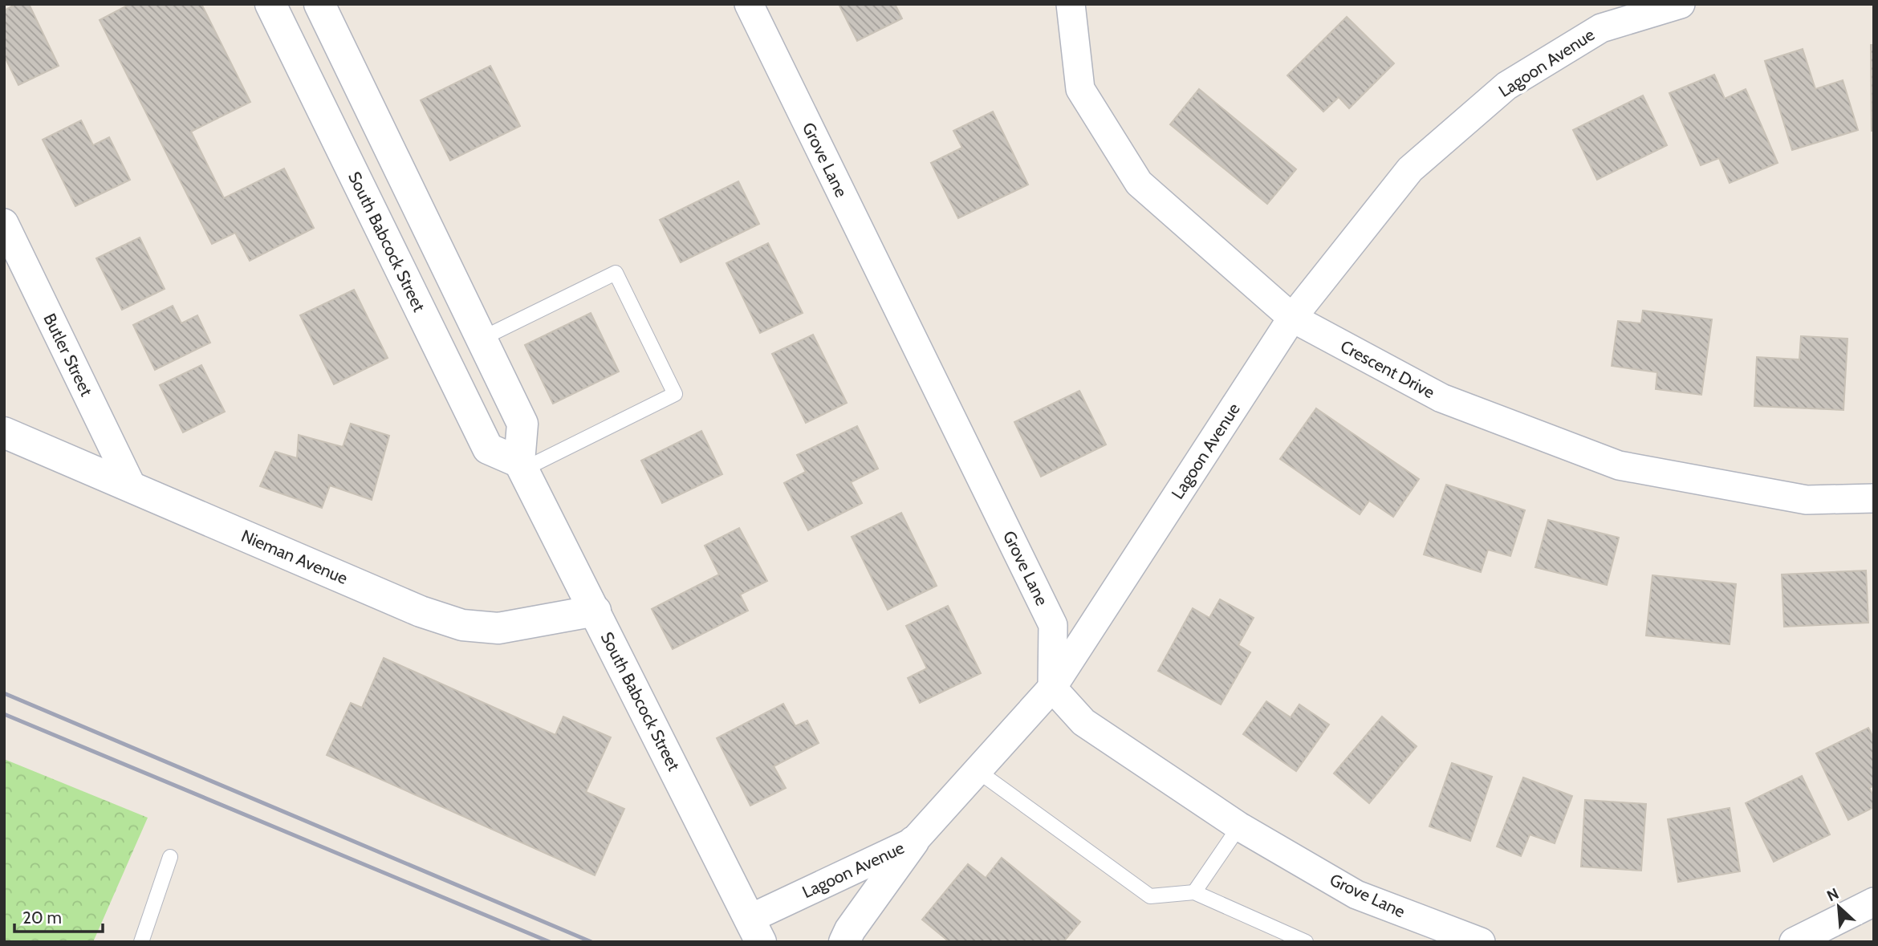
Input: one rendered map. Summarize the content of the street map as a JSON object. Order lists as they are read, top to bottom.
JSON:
{
  "streets": {
    "main road": ["South Babcock Street", "Nieman Avenue"],
    "street": [
      "Lagoon Avenue",
      "Grove Lane",
      "Butler Street",
      "Crescent Drive"
    ]
  },
  "crossings": [
    ["Lagoon Avenue", "Grove Lane"],
    ["Lagoon Avenue", "South Babcock Street"],
    ["Lagoon Avenue", "Crescent Drive"],
    ["South Babcock Street", "Nieman Avenue"],
    ["Butler Street", "Nieman Avenue"]
  ],
  "scale_bar": "20 m",
  "north": "top left"
}
